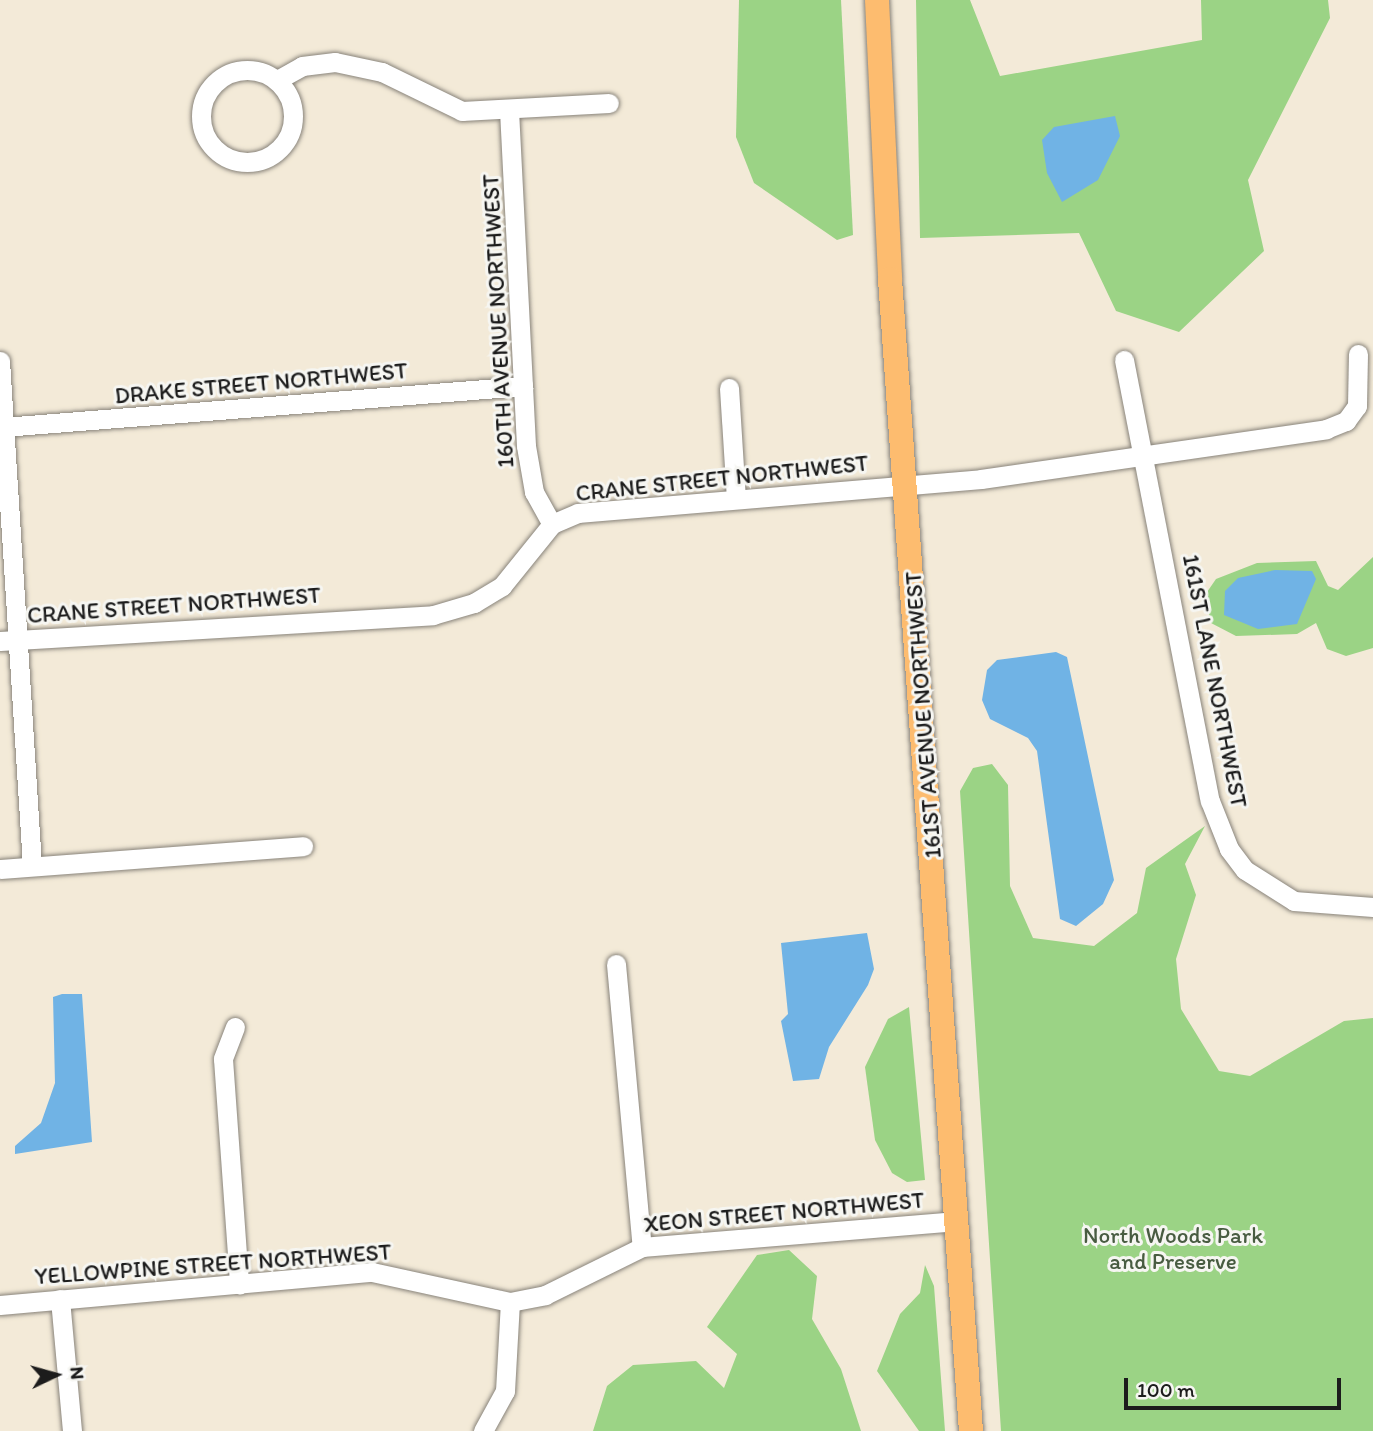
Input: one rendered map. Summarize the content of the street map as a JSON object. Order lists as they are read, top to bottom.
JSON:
{
  "streets": {
    "main road": ["161ST AVENUE NORTHWEST"],
    "street": [
      "160TH AVENUE NORTHWEST",
      "DRAKE STREET NORTHWEST",
      "CRANE STREET NORTHWEST",
      "161ST LANE NORTHWEST",
      "XEON STREET NORTHWEST",
      "YELLOWPINE STREET NORTHWEST"
    ]
  },
  "crossings": [
    ["160TH AVENUE NORTHWEST", "DRAKE STREET NORTHWEST"],
    ["160TH AVENUE NORTHWEST", "CRANE STREET NORTHWEST"],
    ["CRANE STREET NORTHWEST", "161ST LANE NORTHWEST"],
    ["CRANE STREET NORTHWEST", "161ST AVENUE NORTHWEST"],
    ["161ST AVENUE NORTHWEST", "XEON STREET NORTHWEST"],
    ["XEON STREET NORTHWEST", "YELLOWPINE STREET NORTHWEST"]
  ],
  "parks": ["North Woods Park and Preserve"],
  "scale_bar": "100 m",
  "north": "right"
}
